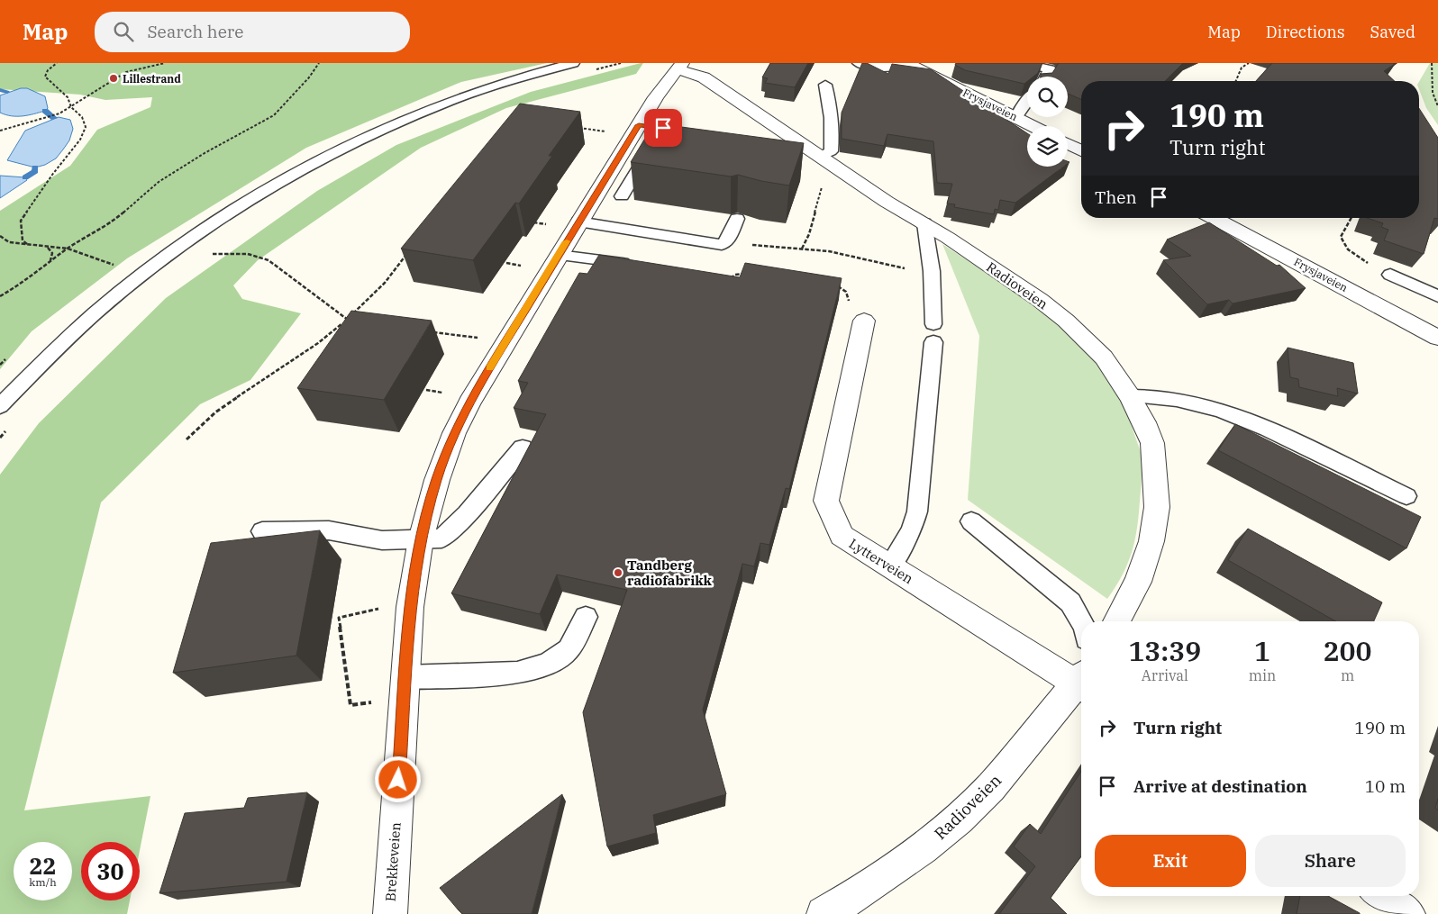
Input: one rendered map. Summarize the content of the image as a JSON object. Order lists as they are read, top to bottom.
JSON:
{
  "streets": {
    "street": [
      "Frysjaveien",
      "Radioveien",
      "Lytterveien",
      "Brekkeveien"
    ]
  },
  "crossings": [
    ["Radioveien", "Brekkeveien"]
  ],
  "places": ["Lillestrand", "Tandberg radiofabrikk"],
  "page": {
    "header": "Map",
    "search": "Search here",
    "nav": ["Map", "Directions", "Saved"],
    "turn": ["190 m", "Turn right"],
    "then": "Then",
    "eta": [
      "13:39",
      "Arrival",
      "1",
      "min",
      "200",
      "m"
    ],
    "list": [
      {
        "name": "Turn right",
        "value": "190 m"
      },
      {
        "name": "Arrive at destination",
        "value": "10 m"
      }
    ],
    "buttons": ["Exit", "Share"],
    "speed": "22 km/h",
    "limit": "30"
  }
}
